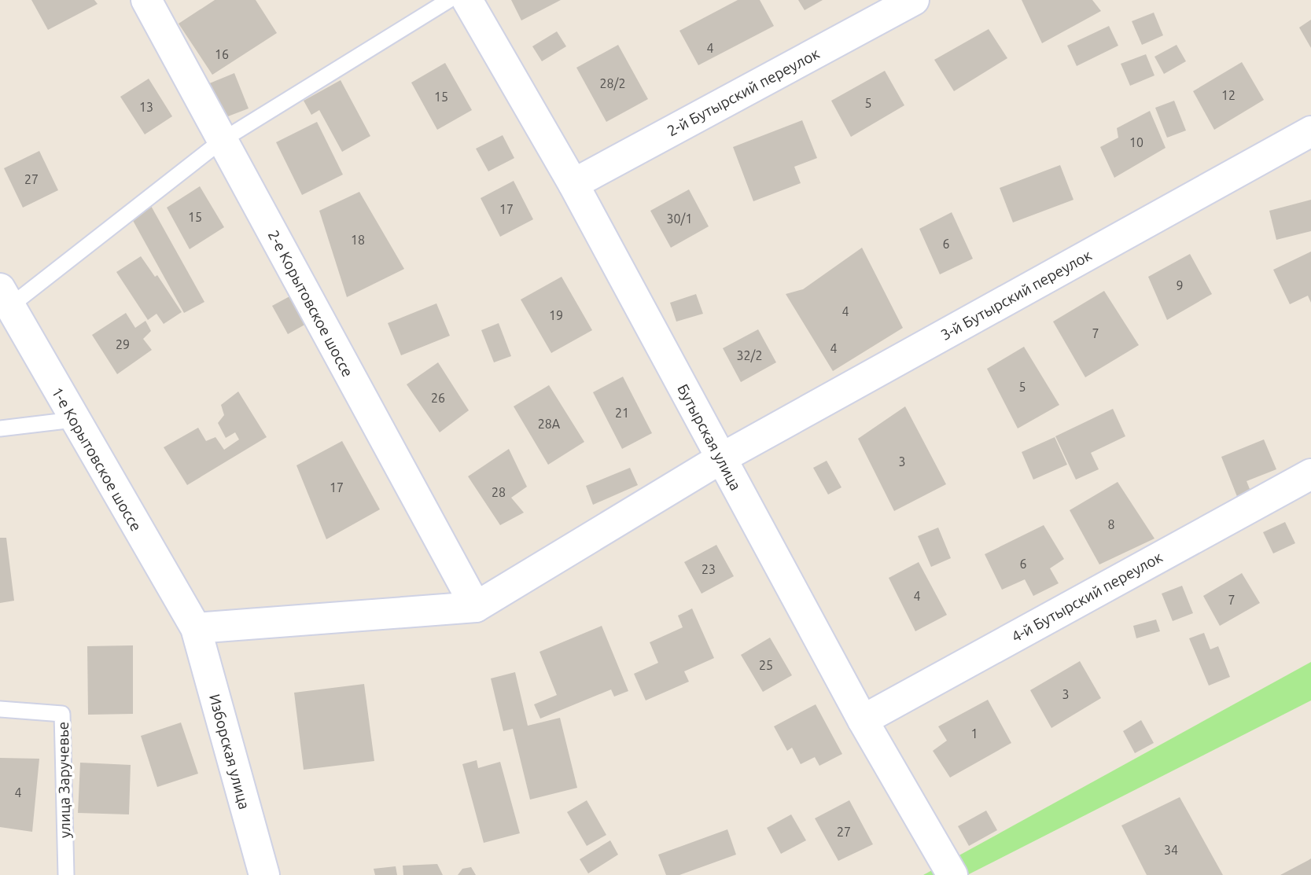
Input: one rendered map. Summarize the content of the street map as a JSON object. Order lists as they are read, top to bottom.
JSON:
{
  "streets": {
    "street": [
      "2-й Бутырский переулок",
      "3-й Бутырский переулок",
      "2-е Корытовское шоссе",
      "Бутырская улица",
      "1-е Корытовское шоссе",
      "4-й Бутырский переулок",
      "Изборская улица"
    ],
    "lane": ["улица Заручевье"]
  },
  "crossings": [
    ["2-й Бутырский переулок", "Бутырская улица"],
    ["3-й Бутырский переулок", "2-е Корытовское шоссе"],
    ["3-й Бутырский переулок", "Бутырская улица"],
    ["Бутырская улица", "4-й Бутырский переулок"],
    ["1-е Корытовское шоссе", "Изборская улица"]
  ],
  "house_numbers": [
    "4",
    "16",
    "28/2",
    "12",
    "15",
    "5",
    "13",
    "10",
    "27",
    "17",
    "15",
    "30/1",
    "18",
    "6",
    "9",
    "4",
    "19",
    "7",
    "29",
    "4",
    "32/2",
    "5",
    "26",
    "21",
    "28А",
    "3",
    "17",
    "28",
    "8",
    "6",
    "23",
    "4",
    "7",
    "25",
    "3",
    "1",
    "4",
    "27",
    "34"
  ]
}
